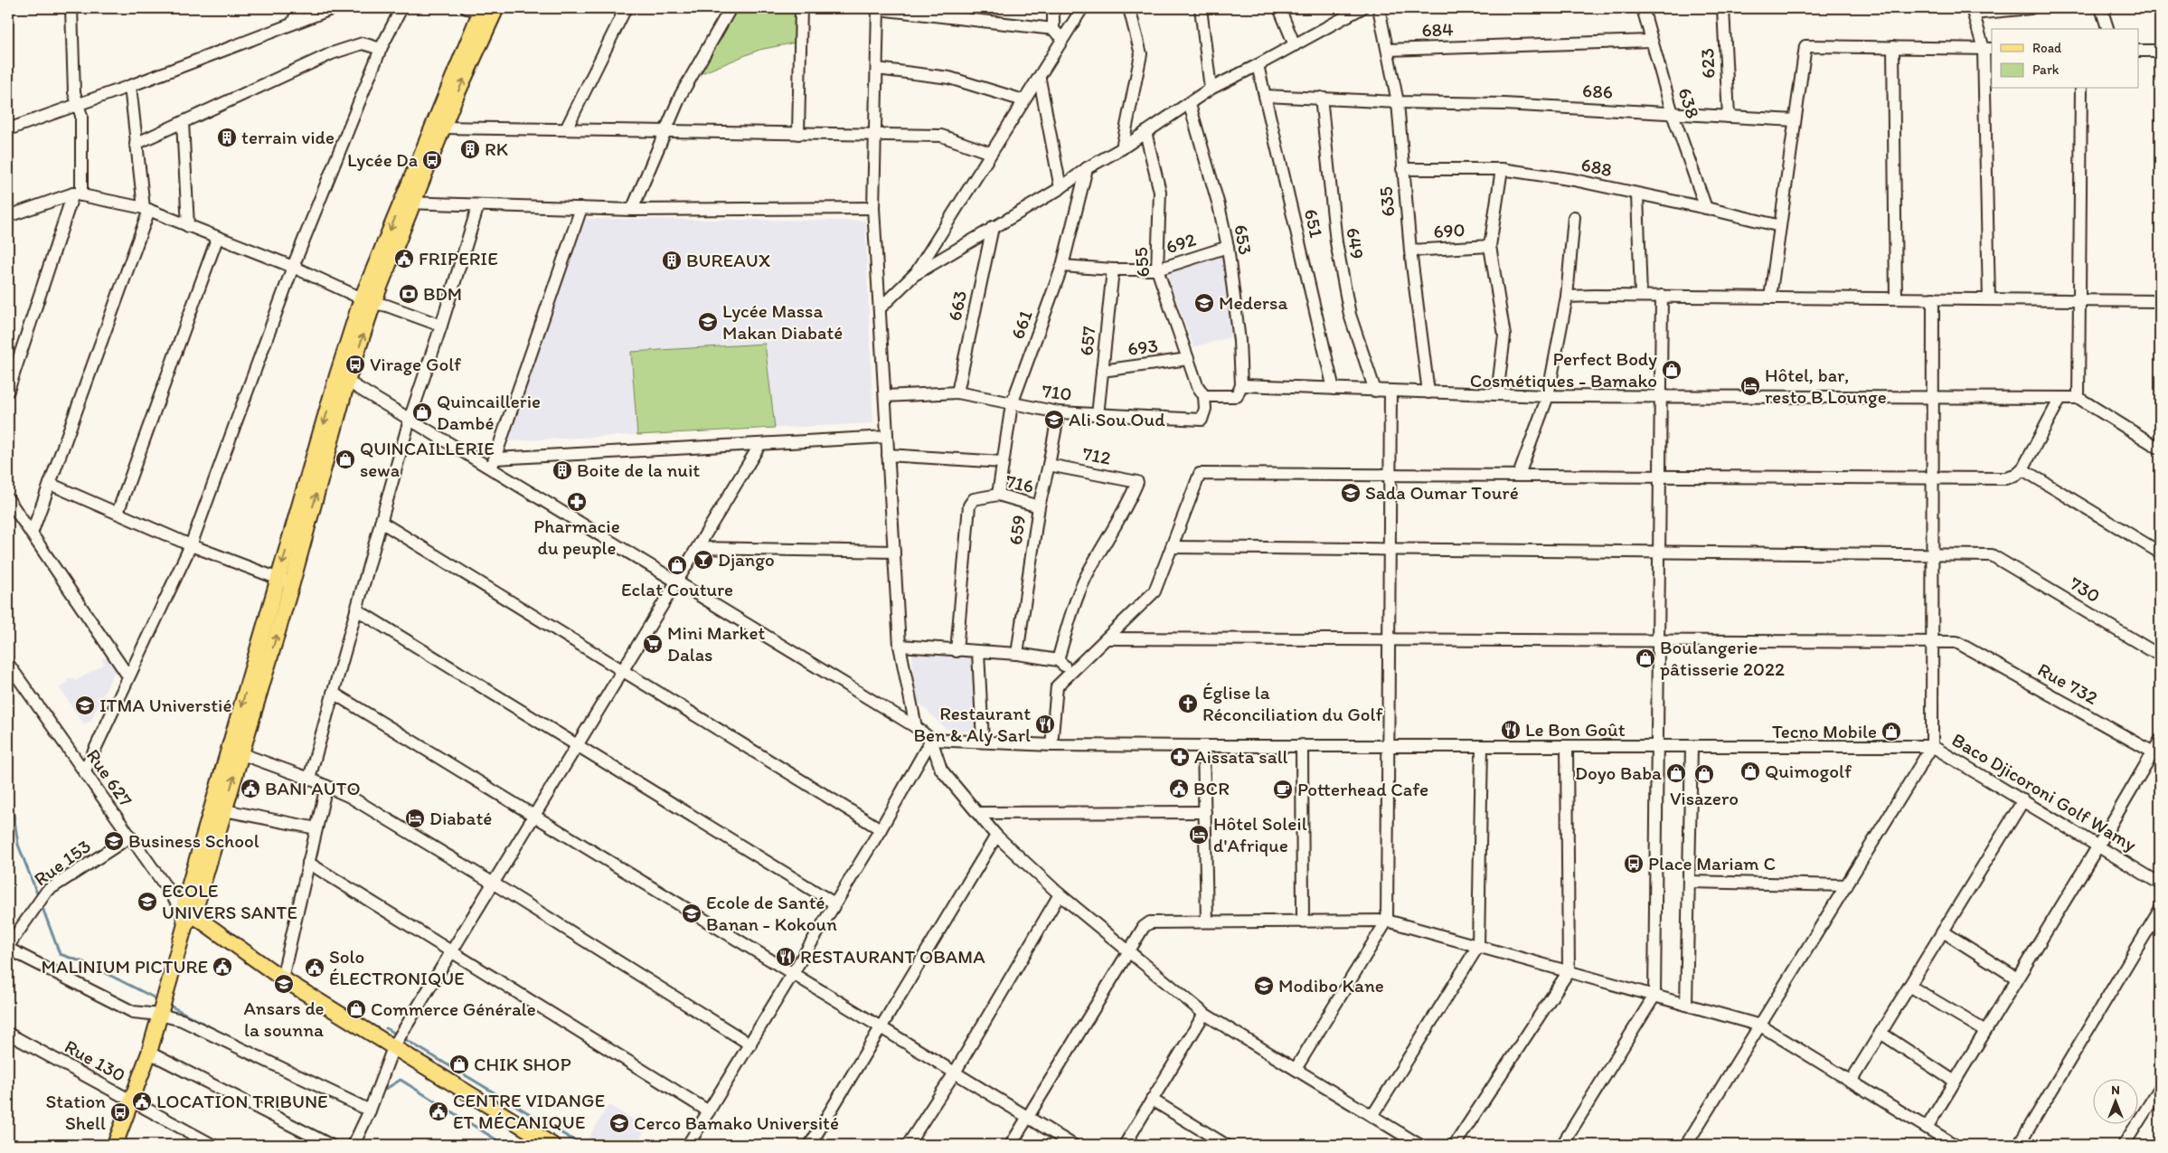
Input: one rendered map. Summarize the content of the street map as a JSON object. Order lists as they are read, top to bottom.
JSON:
{
  "streets": {
    "street": [
      "684",
      "623",
      "686",
      "638",
      "688",
      "635",
      "651",
      "690",
      "653",
      "692",
      "649",
      "655",
      "663",
      "661",
      "657",
      "693",
      "710",
      "712",
      "716",
      "659",
      "730",
      "Rue 732",
      "Rue 627",
      "Baco Djicoroni Golf Wamy",
      "Rue 153",
      "Rue 130"
    ]
  },
  "crossings": [
    ["684", "638"],
    ["684", "635"],
    ["623", "686"],
    ["686", "638"],
    ["686", "635"],
    ["686", "651"],
    ["686", "649"],
    ["638", "688"],
    ["688", "635"],
    ["635", "690"],
    ["653", "692"],
    ["692", "655"],
    ["692", "661"],
    ["692", "657"],
    ["655", "693"],
    ["655", "710"],
    ["663", "710"],
    ["661", "710"],
    ["661", "716"],
    ["657", "693"],
    ["657", "710"],
    ["710", "659"],
    ["712", "659"],
    ["716", "659"],
    ["Rue 627", "Rue 153"]
  ],
  "places": {
    "building": [
      "terrain vide",
      "RK",
      "BUREAUX",
      "Boite de la nuit"
    ],
    "bus stop": [
      "Lycée Da",
      "Virage Golf",
      "Place Mariam C",
      "Station Shell"
    ],
    "public building": [
      "FRIPERIE",
      "BANI AUTO",
      "BCR",
      "MALINIUM PICTURE",
      "Solo ÉLECTRONIQUE",
      "LOCATION TRIBUNE",
      "CENTRE VIDANGE ET MÉCANIQUE"
    ],
    "bank": ["BDM"],
    "school or university": [
      "Medersa",
      "Lycée Massa Makan Diabaté",
      "Ali Sou Oud",
      "Sada Oumar Touré",
      "ITMA Universtié",
      "Business School",
      "ECOLE UNIVERS SANTE",
      "Ecole de Santé Banan - Kokoun",
      "Ansars de la sounna",
      "Modibo Kane",
      "Cerco Bamako Université"
    ],
    "shop": [
      "Perfect Body Cosmétiques - Bamako",
      "Quincaillerie Dambé",
      "QUINCAILLERIE sewa",
      "Eclat Couture",
      "Boulangerie pâtisserie 2022",
      "Tecno Mobile",
      "Quimogolf",
      "Doyo Baba",
      "Visazero",
      "Commerce Générale",
      "CHIK SHOP"
    ],
    "hotel": ["Hôtel, bar, resto B Lounge", "Diabaté", "Hôtel Soleil d'Afrique"],
    "pharmacy": ["Pharmacie du peuple", "Aissata sall"],
    "bar": ["Django"],
    "supermarket": ["Mini Market Dalas"],
    "church": ["Église la Réconciliation du Golf"],
    "restaurant": ["Restaurant Ben & Aly Sarl", "Le Bon Goût", "RESTAURANT OBAMA"],
    "cafe": ["Potterhead Cafe"]
  },
  "legend": ["Road", "Park"],
  "north": "top"
}
